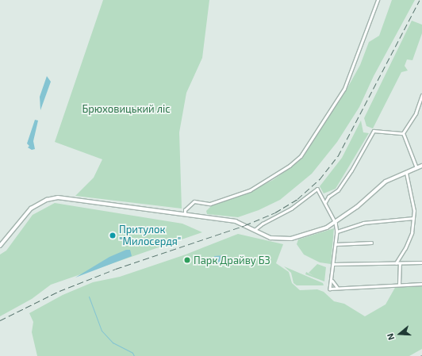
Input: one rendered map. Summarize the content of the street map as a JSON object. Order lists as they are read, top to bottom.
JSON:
{
  "parks": ["Брюховицький ліс"],
  "places": ["Притулок \"Милосердя\"", "Парк Драйву Б3"],
  "north": "left"
}
